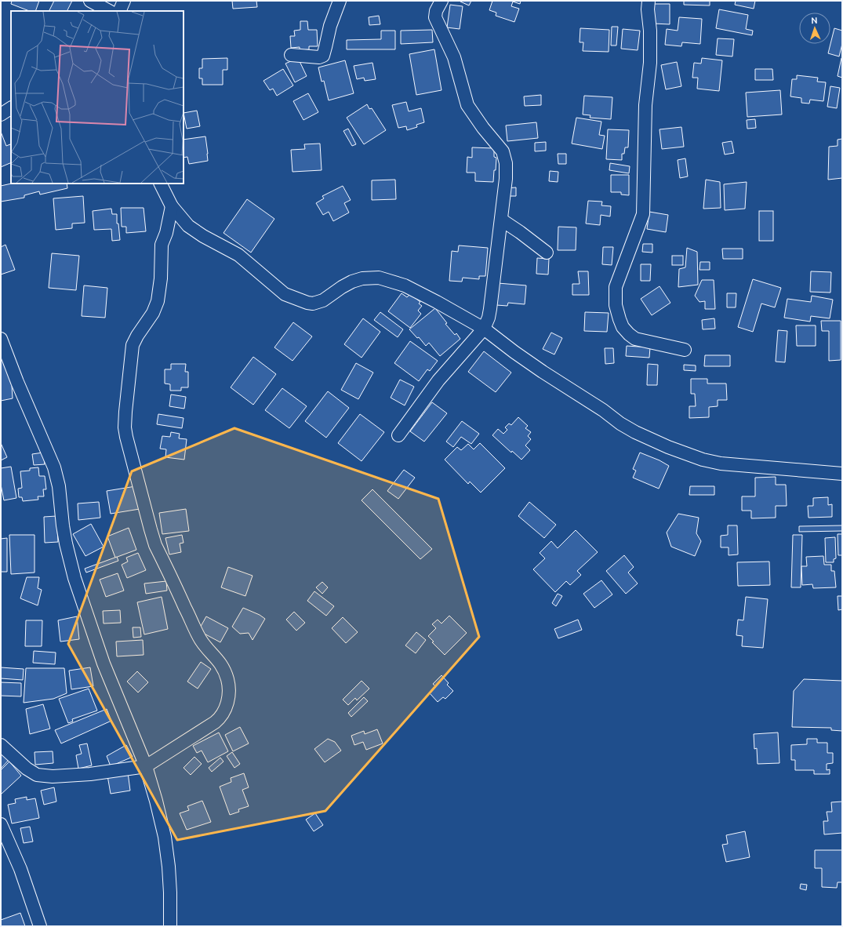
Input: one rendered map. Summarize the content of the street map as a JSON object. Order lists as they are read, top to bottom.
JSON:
{
  "north": "top"
}
